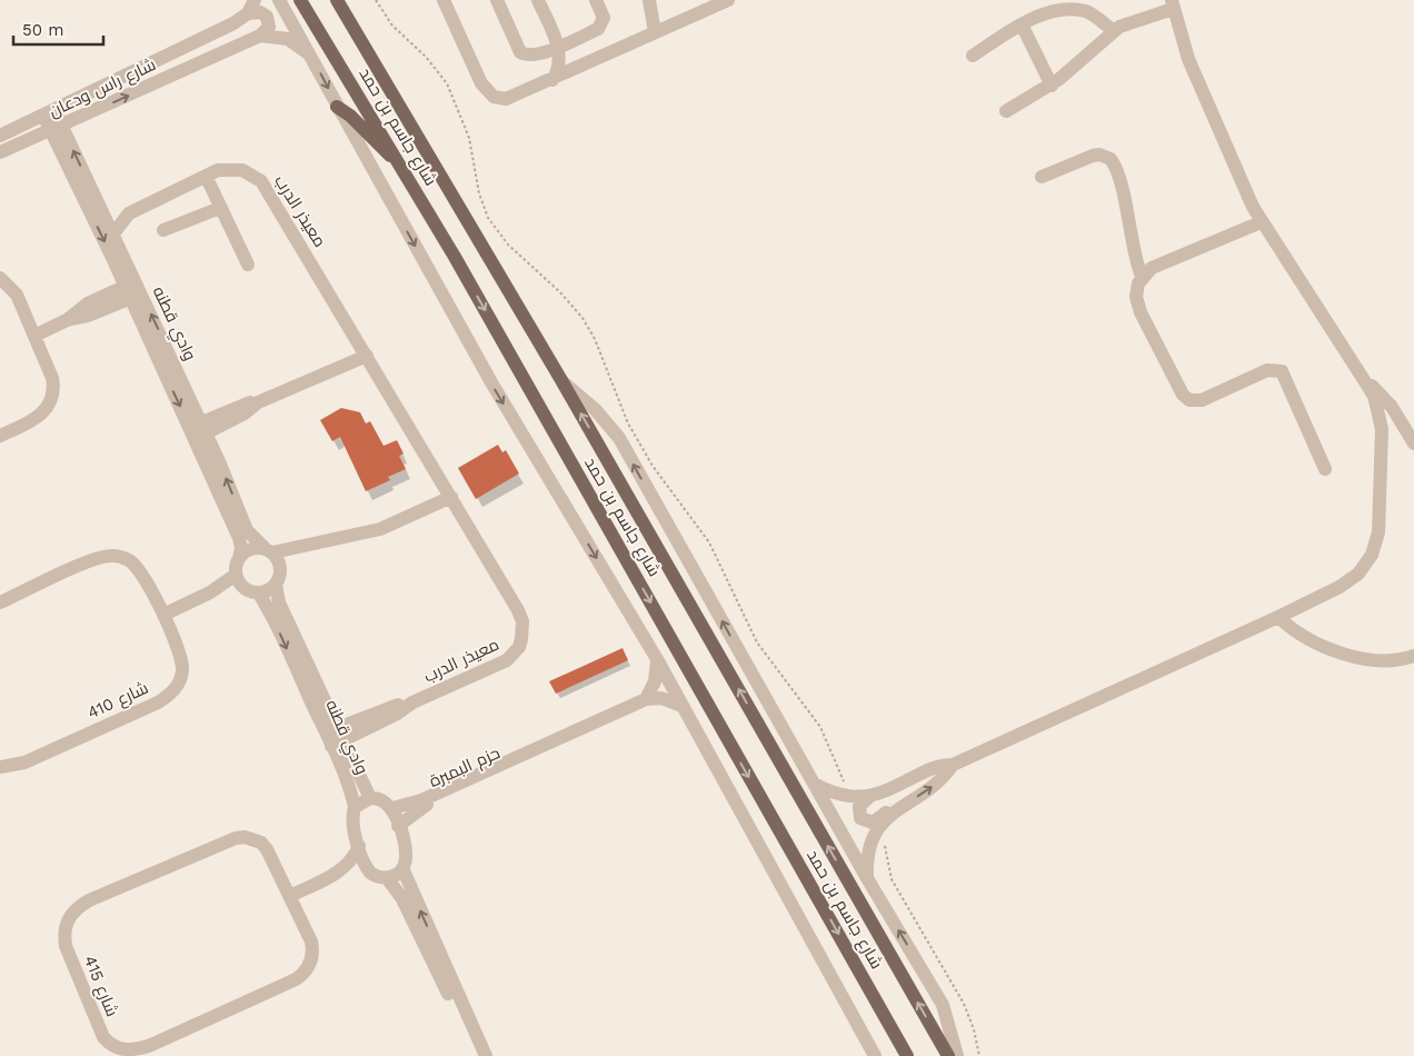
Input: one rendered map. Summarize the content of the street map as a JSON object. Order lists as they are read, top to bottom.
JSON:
{
  "streets": {
    "main road": ["شارع جاسم بن حمد"],
    "street": [
      "شارع راس ودعان",
      "معيذر الدرب",
      "وادي قطنه",
      "شارع 410",
      "حزم البمبرة",
      "شارع 415"
    ]
  },
  "crossings": [
    ["شارع راس ودعان", "وادي قطنه"],
    ["معيذر الدرب", "وادي قطنه"]
  ],
  "scale_bar": "50 m"
}
